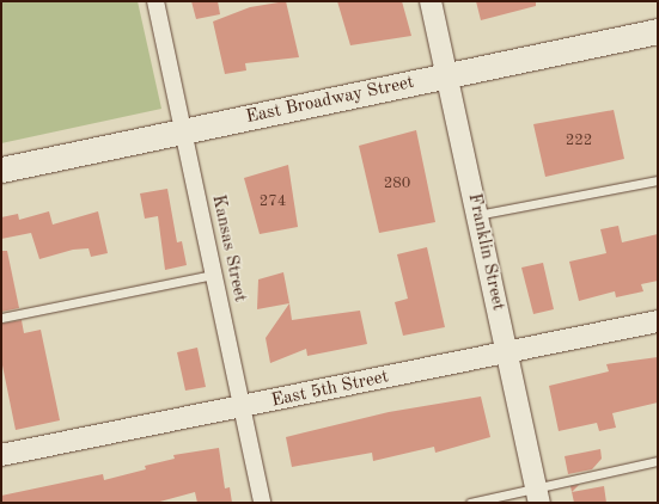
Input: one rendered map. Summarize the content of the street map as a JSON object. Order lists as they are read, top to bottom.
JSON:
{
  "streets": {
    "main road": ["East Broadway Street"],
    "street": ["Kansas Street", "Franklin Street", "East 5th Street"]
  },
  "crossings": [
    ["East Broadway Street", "Kansas Street"],
    ["East Broadway Street", "Franklin Street"],
    ["Kansas Street", "East 5th Street"],
    ["Franklin Street", "East 5th Street"]
  ],
  "house_numbers": ["222", "280", "274"]
}
